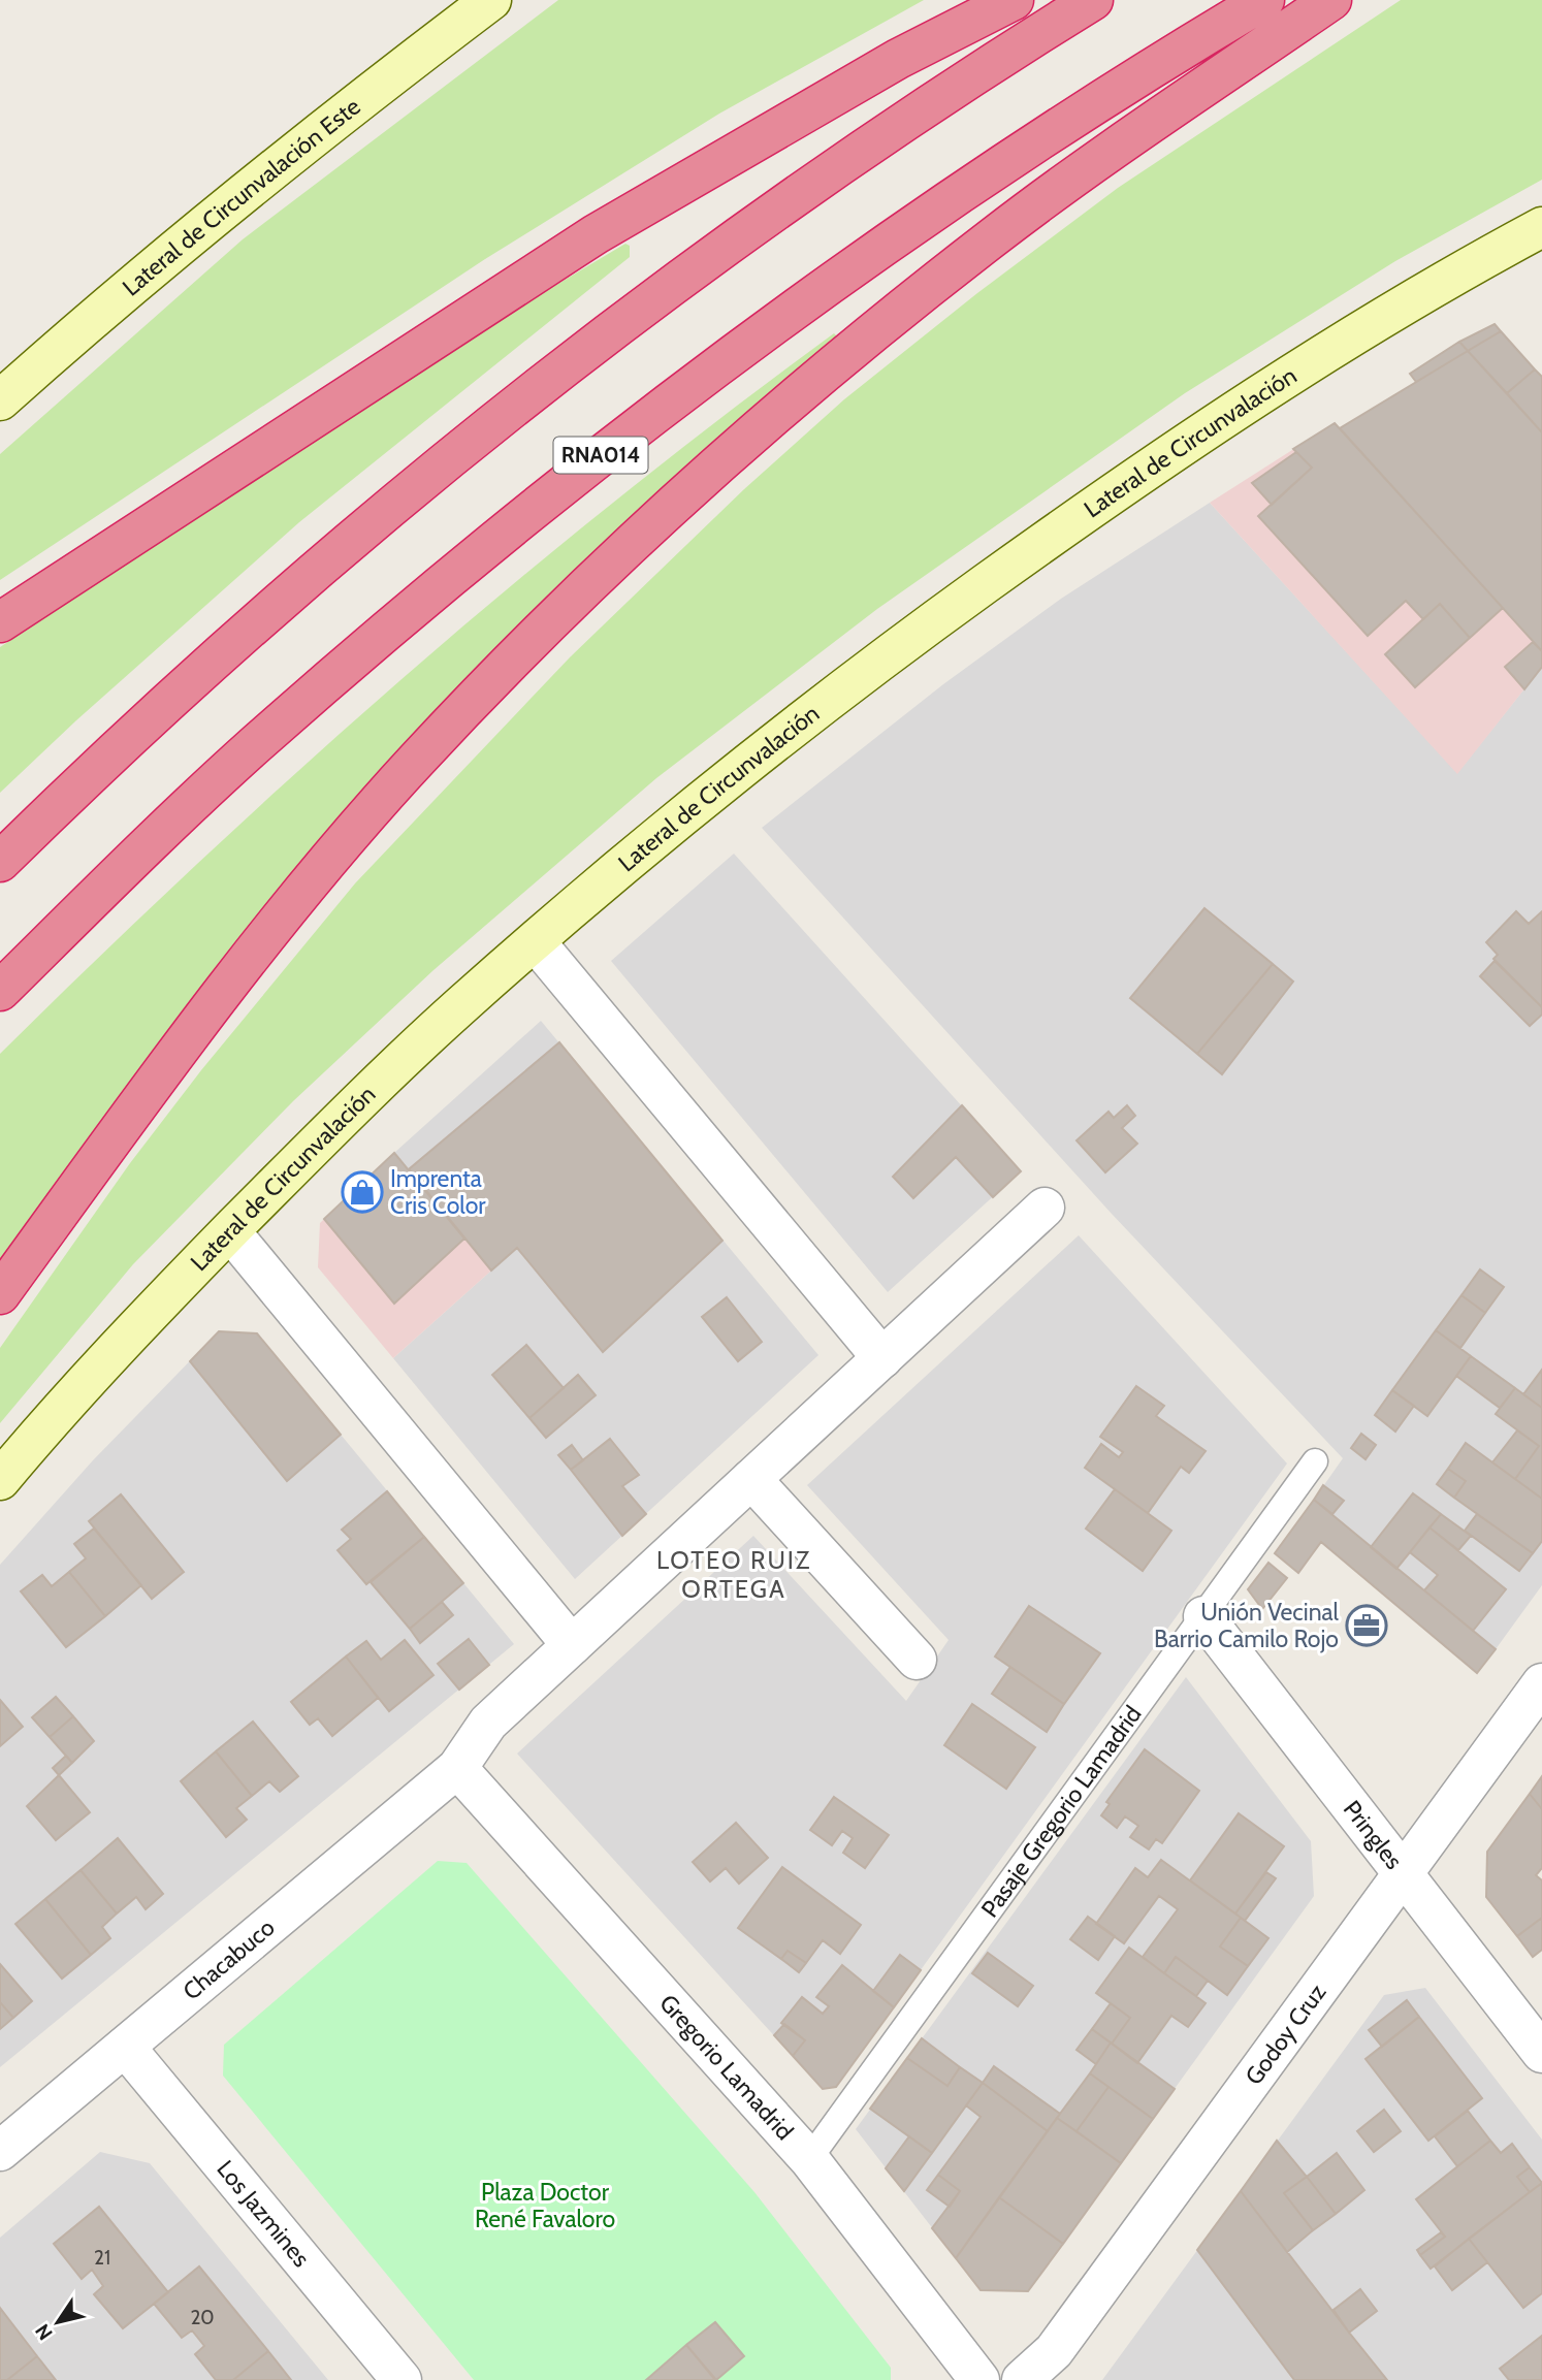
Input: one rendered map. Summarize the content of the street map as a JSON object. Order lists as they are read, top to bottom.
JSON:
{
  "streets": {
    "highway": ["RNA014"],
    "street": [
      "Lateral de Circunvalación Este",
      "Lateral de Circunvalación",
      "Pringles",
      "Chacabuco",
      "Godoy Cruz",
      "Gregorio Lamadrid",
      "Los Jazmines"
    ],
    "lane": ["Pasaje Gregorio Lamadrid"]
  },
  "crossings": [
    ["Pasaje Gregorio Lamadrid", "Pringles"],
    ["Pasaje Gregorio Lamadrid", "Gregorio Lamadrid"],
    ["Pringles", "Godoy Cruz"],
    ["Chacabuco", "Gregorio Lamadrid"],
    ["Chacabuco", "Los Jazmines"]
  ],
  "districts": ["LOTEO RUIZ ORTEGA"],
  "parks": ["Plaza Doctor René Favaloro"],
  "places": {
    "shop": ["Imprenta Cris Color"],
    "office": ["Unión Vecinal Barrio Camilo Rojo"]
  },
  "house_numbers": ["21", "20"],
  "north": "bottom left"
}
